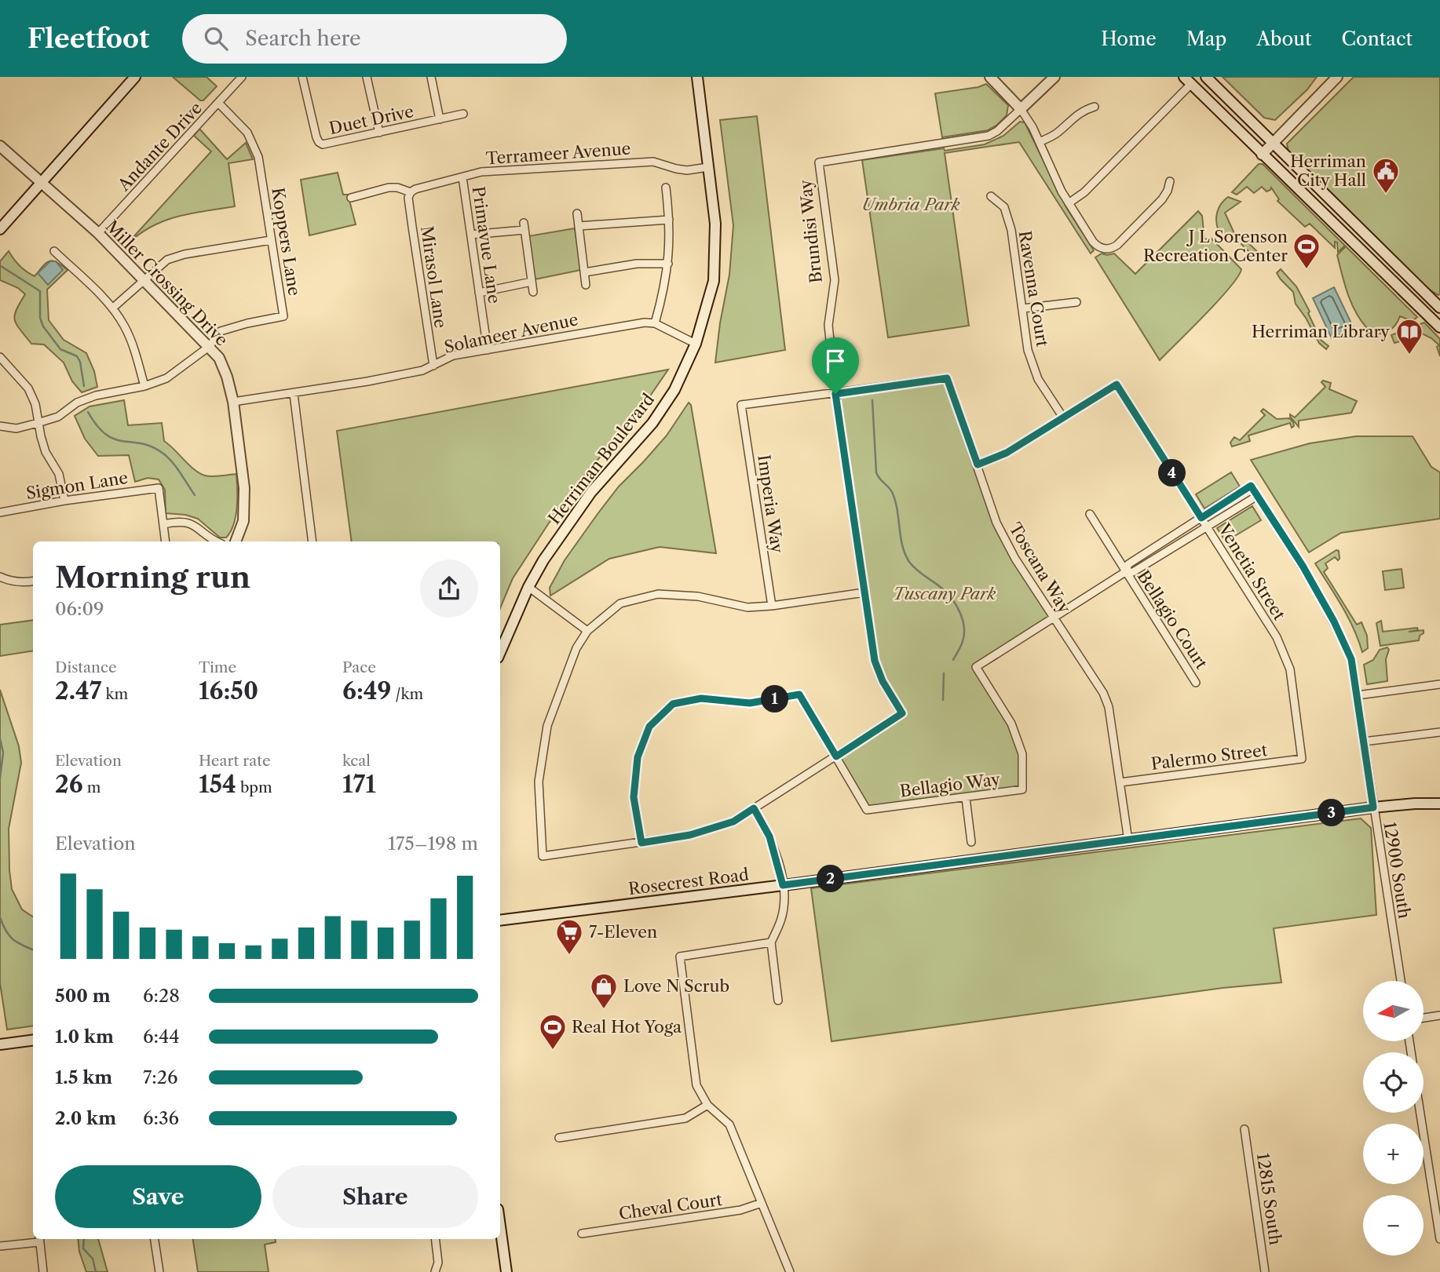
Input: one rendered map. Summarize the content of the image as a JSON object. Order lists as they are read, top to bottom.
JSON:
{
  "streets": {
    "main road": [
      "Brundisi Way",
      "Miller Crossing Drive",
      "Herriman Boulevard",
      "Rosecrest Road"
    ],
    "street": [
      "Duet Drive",
      "Andante Drive",
      "Terrameer Avenue",
      "Koppers Lane",
      "Primavue Lane",
      "Mirasol Lane",
      "Ravenna Court",
      "Solameer Avenue",
      "Sigmon Lane",
      "Imperia Way",
      "Toscana Way",
      "Venetia Street",
      "Bellagio Court",
      "Palermo Street",
      "Bellagio Way",
      "12900 South",
      "12815 South",
      "Cheval Court"
    ]
  },
  "crossings": [
    ["Andante Drive", "Koppers Lane"],
    ["Andante Drive", "Miller Crossing Drive"],
    ["Terrameer Avenue", "Primavue Lane"],
    ["Terrameer Avenue", "Mirasol Lane"],
    ["Terrameer Avenue", "Herriman Boulevard"],
    ["Brundisi Way", "Toscana Way"],
    ["Brundisi Way", "Bellagio Way"],
    ["Koppers Lane", "Miller Crossing Drive"],
    ["Primavue Lane", "Solameer Avenue"],
    ["Mirasol Lane", "Solameer Avenue"],
    ["Miller Crossing Drive", "Solameer Avenue"],
    ["Ravenna Court", "Venetia Street"],
    ["Imperia Way", "Toscana Way"],
    ["Toscana Way", "Venetia Street"],
    ["Toscana Way", "Palermo Street"],
    ["Toscana Way", "Bellagio Way"],
    ["Toscana Way", "Rosecrest Road"],
    ["Venetia Street", "Palermo Street"],
    ["Venetia Street", "Bellagio Way"],
    ["Bellagio Court", "Bellagio Way"],
    ["Bellagio Way", "12900 South"],
    ["12900 South", "Rosecrest Road"]
  ],
  "parks": ["Umbria Park", "Tuscany Park"],
  "places": {
    "public building": ["Herriman City Hall"],
    "sports": ["J L Sorenson Recreation Center", "Real Hot Yoga"],
    "library": ["Herriman Library"],
    "supermarket": ["7-Eleven"],
    "shop": ["Love N Scrub"]
  },
  "north": "left",
  "page": {
    "header": "Fleetfoot",
    "search": "Search here",
    "nav": [
      "Home",
      "Map",
      "About",
      "Contact"
    ],
    "pins": [
      "4",
      "1",
      "3",
      "2"
    ],
    "heading": ["Morning run", "06:09"],
    "stats": [
      ["Distance", "2.47 km"],
      ["Time", "16:50"],
      ["Pace", "6:49 /km"],
      ["Elevation", "26 m"],
      ["Heart rate", "154 bpm"],
      ["kcal", "171"]
    ],
    "chart": ["Elevation", "175–198 m"],
    "list": [
      {
        "name": "500 m",
        "note": "6:28"
      },
      {
        "name": "1.0 km",
        "note": "6:44"
      },
      {
        "name": "1.5 km",
        "note": "7:26"
      },
      {
        "name": "2.0 km",
        "note": "6:36"
      }
    ],
    "map_buttons": ["+", "−"],
    "buttons": ["Save", "Share"]
  }
}
